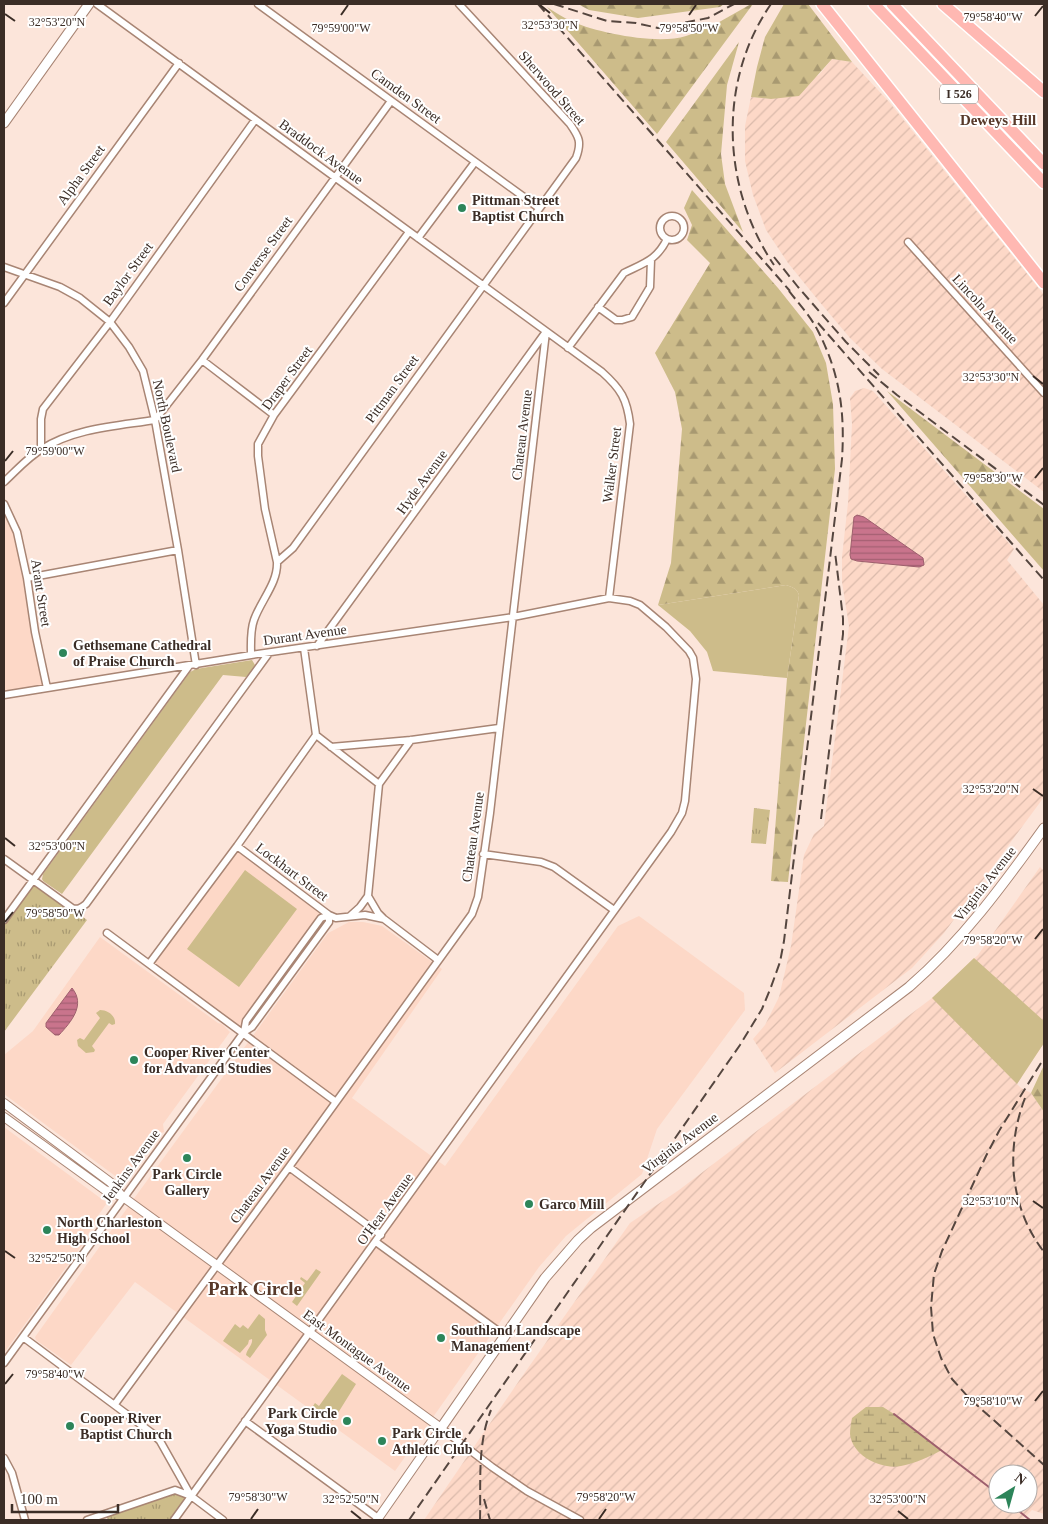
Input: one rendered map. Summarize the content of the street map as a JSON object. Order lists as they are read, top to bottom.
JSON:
{
  "streets": {
    "highway": ["I 526"],
    "main road": ["Virginia Avenue"],
    "street": [
      "Sherwood Street",
      "Camden Street",
      "Braddock Avenue",
      "Alpha Street",
      "Converse Street",
      "Baylor Street",
      "Lincoln Avenue",
      "Draper Street",
      "Pittman Street",
      "North Boulevard",
      "Chateau Avenue",
      "Walker Street",
      "Hyde Avenue",
      "Arant Street",
      "Durant Avenue",
      "Lockhart Street",
      "Jenkins Avenue",
      "O'Hear Avenue",
      "East Montague Avenue"
    ]
  },
  "crossings": [
    ["Sherwood Street", "Pittman Street"],
    ["Camden Street", "Converse Street"],
    ["Camden Street", "Pittman Street"],
    ["Braddock Avenue", "Alpha Street"],
    ["Braddock Avenue", "Converse Street"],
    ["Braddock Avenue", "Baylor Street"],
    ["Braddock Avenue", "Draper Street"],
    ["Braddock Avenue", "Pittman Street"],
    ["Braddock Avenue", "Walker Street"],
    ["Alpha Street", "North Boulevard"],
    ["Converse Street", "North Boulevard"],
    ["Baylor Street", "North Boulevard"],
    ["Draper Street", "Pittman Street"],
    ["North Boulevard", "Durant Avenue"],
    ["Chateau Avenue", "Walker Street"],
    ["Chateau Avenue", "Hyde Avenue"],
    ["Chateau Avenue", "Durant Avenue"],
    ["Chateau Avenue", "Lockhart Street"],
    ["Chateau Avenue", "East Montague Avenue"],
    ["Walker Street", "Hyde Avenue"],
    ["Walker Street", "Durant Avenue"],
    ["Walker Street", "O'Hear Avenue"],
    ["Hyde Avenue", "Durant Avenue"],
    ["Arant Street", "Durant Avenue"],
    ["Durant Avenue", "O'Hear Avenue"],
    ["Lockhart Street", "Jenkins Avenue"],
    ["Virginia Avenue", "East Montague Avenue"],
    ["Jenkins Avenue", "East Montague Avenue"],
    ["O'Hear Avenue", "East Montague Avenue"]
  ],
  "districts": ["Deweys Hill", "Park Circle"],
  "places": [
    "Pittman Street Baptist Church",
    "Gethsemane Cathedral of Praise Church",
    "Cooper River Center for Advanced Studies",
    "Park Circle Gallery",
    "Garco Mill",
    "North Charleston High School",
    "Southland Landscape Management",
    "Park Circle Yoga Studio",
    "Cooper River Baptist Church",
    "Park Circle Athletic Club"
  ],
  "scale_bar": "100 m",
  "north": "top right",
  "coordinates": [
    "79°58'40\"W",
    "32°53'20\"N",
    "32°53'30\"N",
    "79°59'00\"W",
    "79°58'50\"W",
    "79°58'30\"W",
    "32°53'00\"N",
    "79°58'20\"W",
    "32°53'10\"N",
    "32°52'50\"N",
    "79°58'10\"W"
  ]
}
